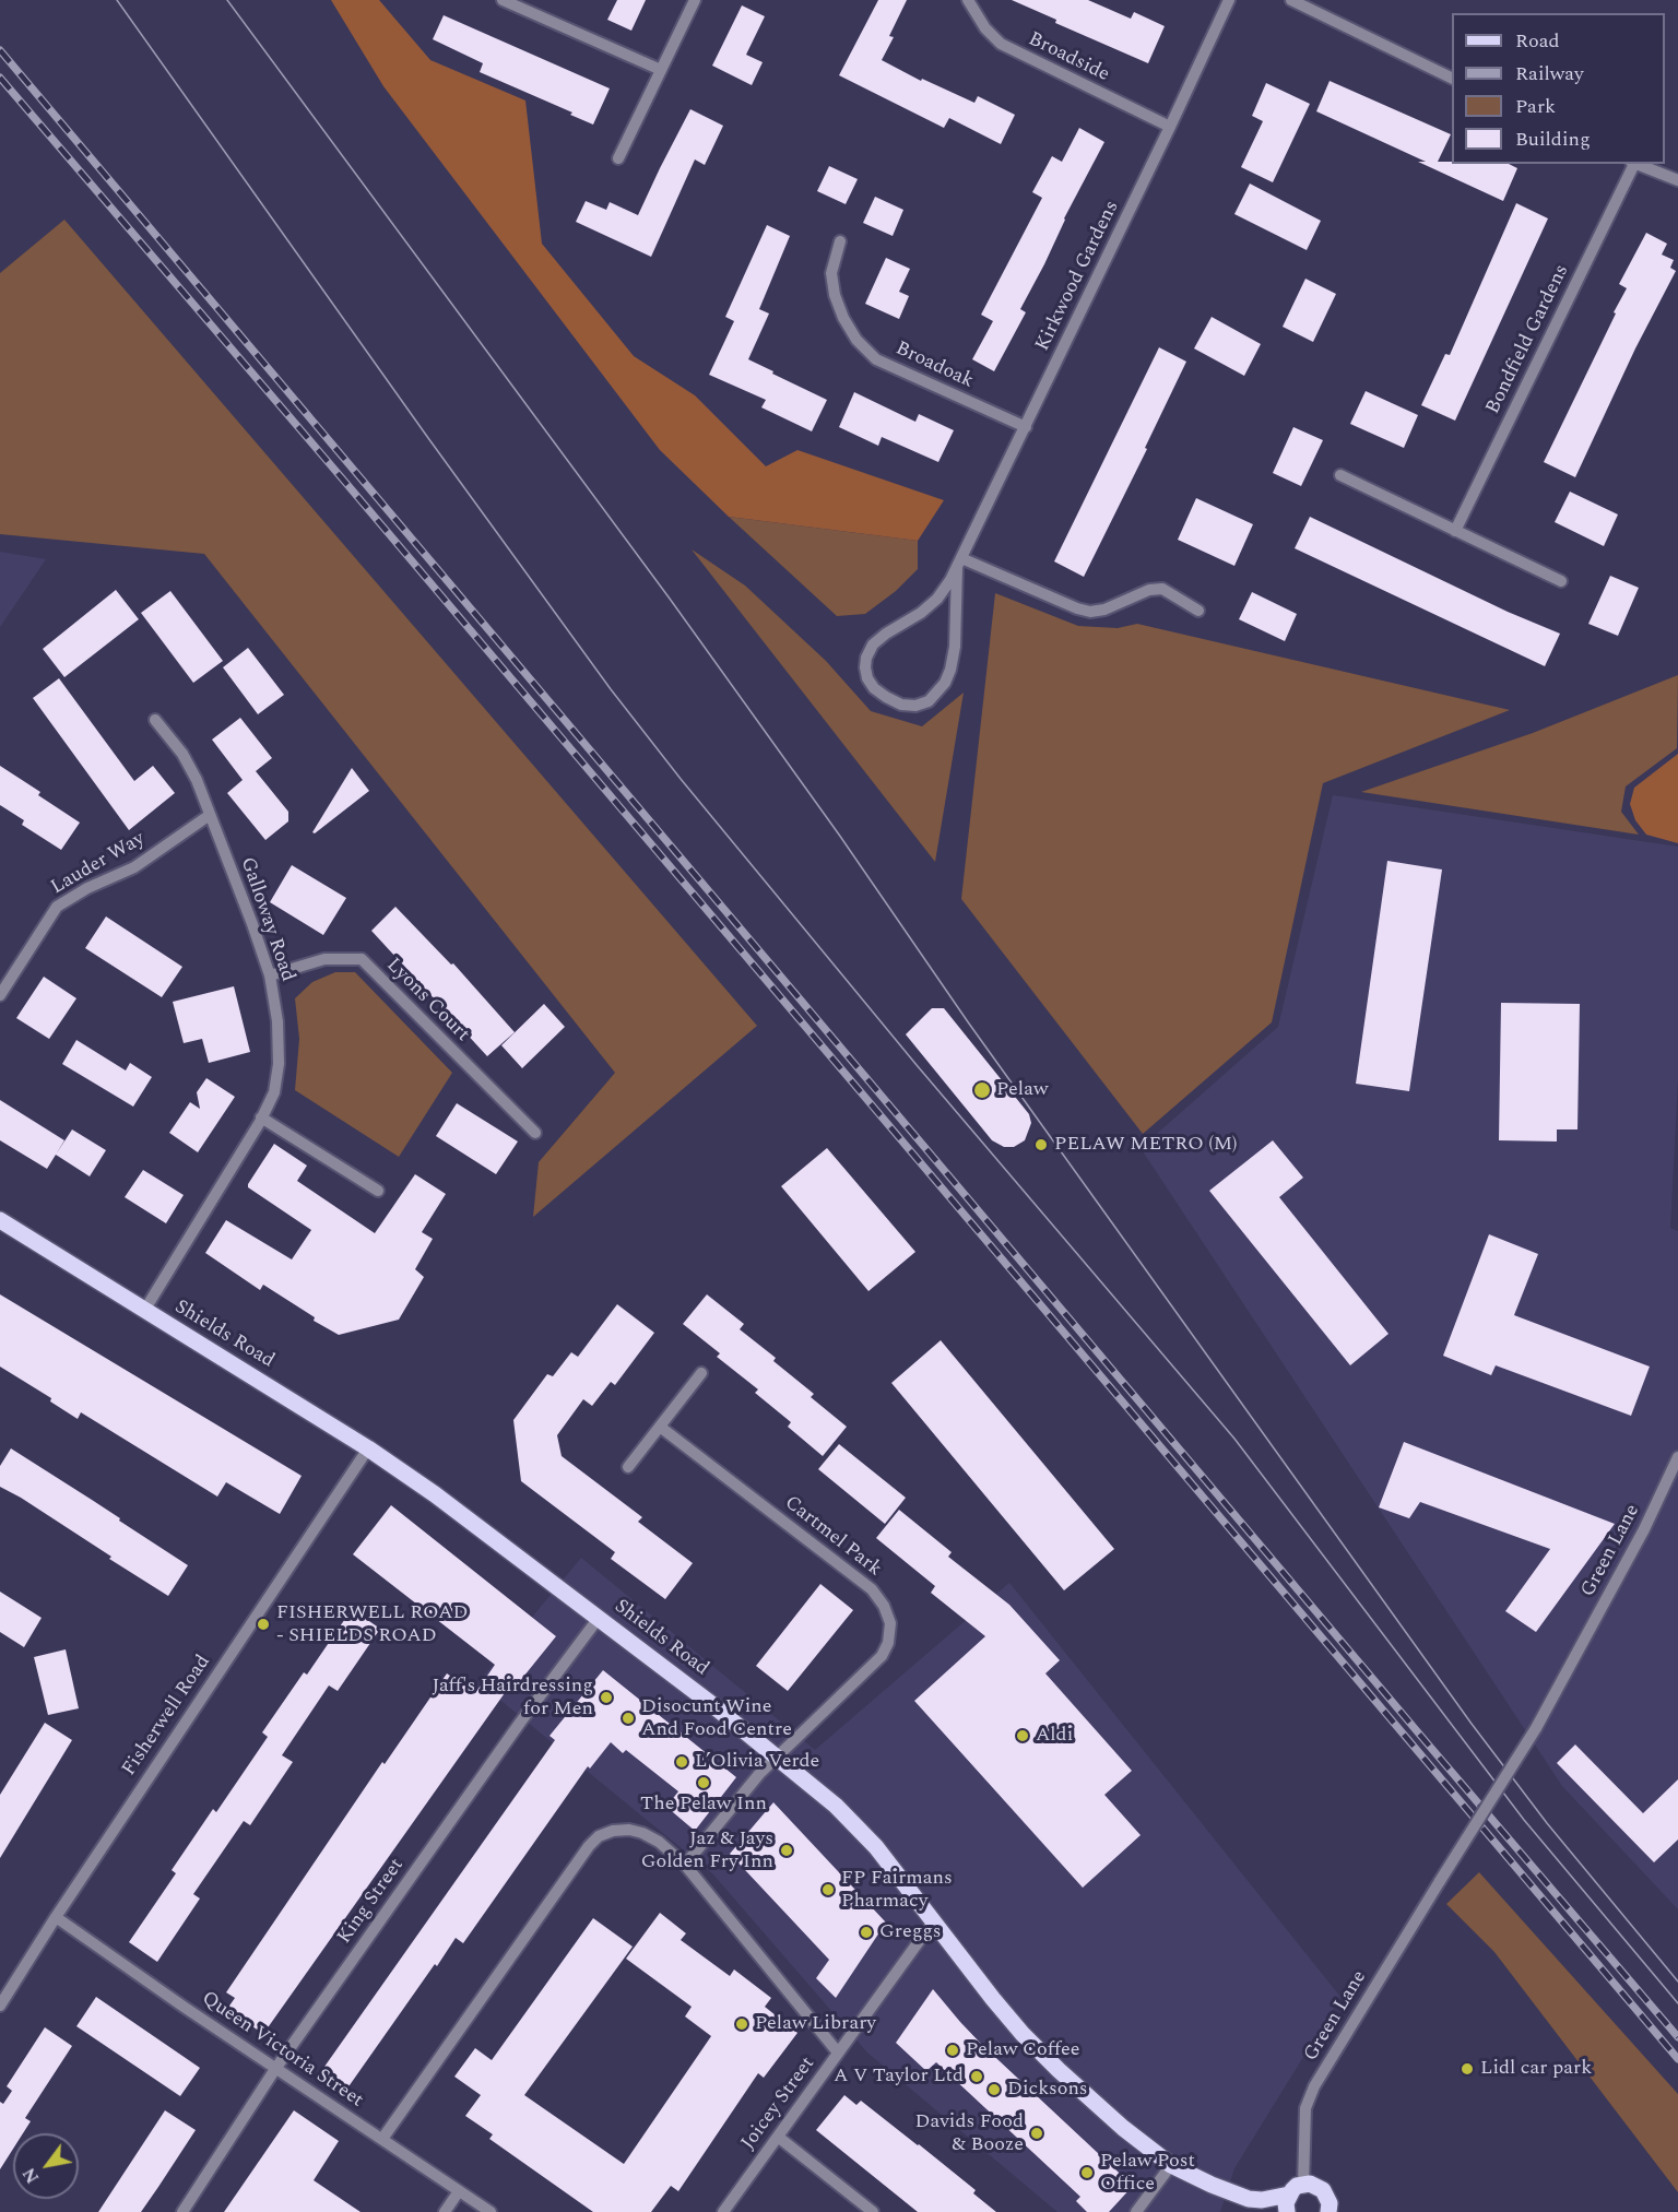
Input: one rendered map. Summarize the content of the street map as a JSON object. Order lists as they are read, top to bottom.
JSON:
{
  "streets": {
    "main road": ["Shields Road"],
    "street": [
      "Broadside",
      "Kirkwood Gardens",
      "Bondfield Gardens",
      "Broadoak",
      "Lauder Way",
      "Galloway Road",
      "Lyons Court",
      "Cartmel Park",
      "Green Lane",
      "Fisherwell Road",
      "King Street",
      "Queen Victoria Street",
      "Joicey Street"
    ]
  },
  "crossings": [
    ["Broadside", "Kirkwood Gardens"],
    ["Kirkwood Gardens", "Broadoak"],
    ["Lauder Way", "Galloway Road"],
    ["Galloway Road", "Lyons Court"],
    ["Galloway Road", "Shields Road"],
    ["Shields Road", "Cartmel Park"],
    ["Shields Road", "Green Lane"],
    ["Shields Road", "Fisherwell Road"],
    ["Shields Road", "King Street"],
    ["Shields Road", "Joicey Street"],
    ["Fisherwell Road", "Queen Victoria Street"],
    ["King Street", "Queen Victoria Street"]
  ],
  "places": [
    "Pelaw",
    "PELAW METRO (M)",
    "FISHERWELL ROAD - SHIELDS ROAD",
    "Jaff's Hairdressing for Men",
    "Disocunt Wine And Food Centre",
    "Aldi",
    "L’Olivia Verde",
    "The Pelaw Inn",
    "Jaz & Jays Golden Fry Inn",
    "FP Fairmans Pharmacy",
    "Greggs",
    "Pelaw Library",
    "Pelaw Coffee",
    "Lidl car park",
    "A V Taylor Ltd",
    "Dicksons",
    "Davids Food & Booze",
    "Pelaw Post Office"
  ],
  "legend": [
    "Road",
    "Railway",
    "Park",
    "Building"
  ],
  "north": "bottom left"
}
